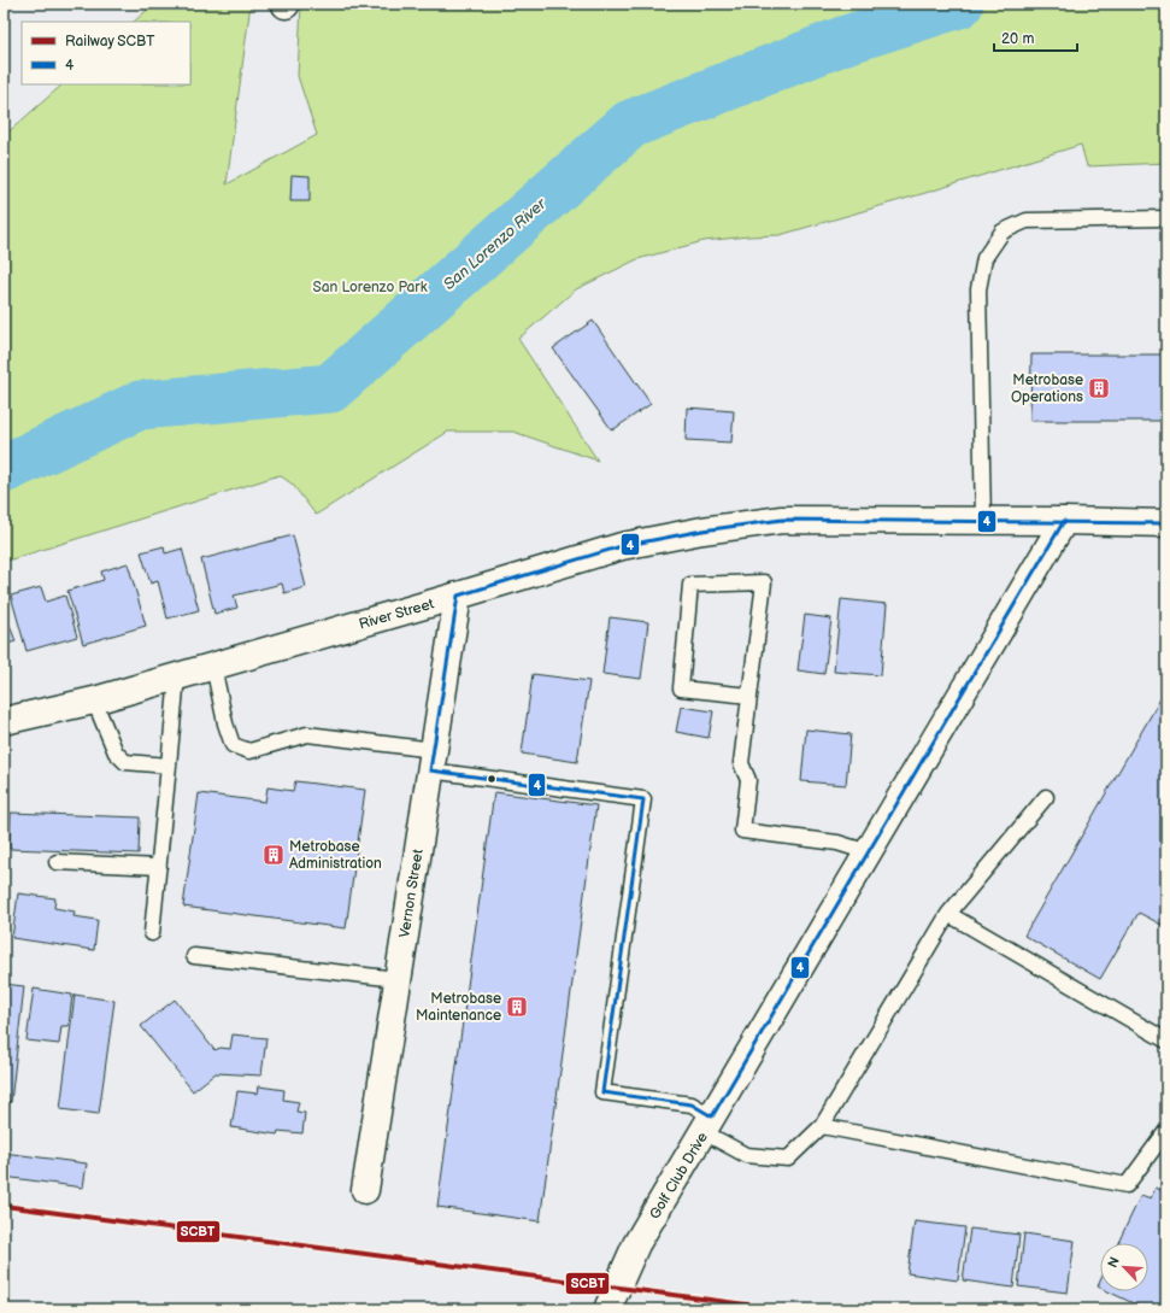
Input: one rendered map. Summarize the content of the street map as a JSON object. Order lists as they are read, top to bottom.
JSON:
{
  "streets": {
    "street": ["River Street", "Vernon Street", "Golf Club Drive"]
  },
  "crossings": [
    ["River Street", "Vernon Street"],
    ["River Street", "Golf Club Drive"]
  ],
  "water": ["San Lorenzo River"],
  "parks": ["San Lorenzo Park"],
  "places": {
    "building": ["Metrobase Operations", "Metrobase Administration", "Metrobase Maintenance"]
  },
  "lines": ["transit line 4", "rail line SCBT"],
  "legend": ["Railway SCBT", "4"],
  "scale_bar": "20 m",
  "north": "top left"
}
